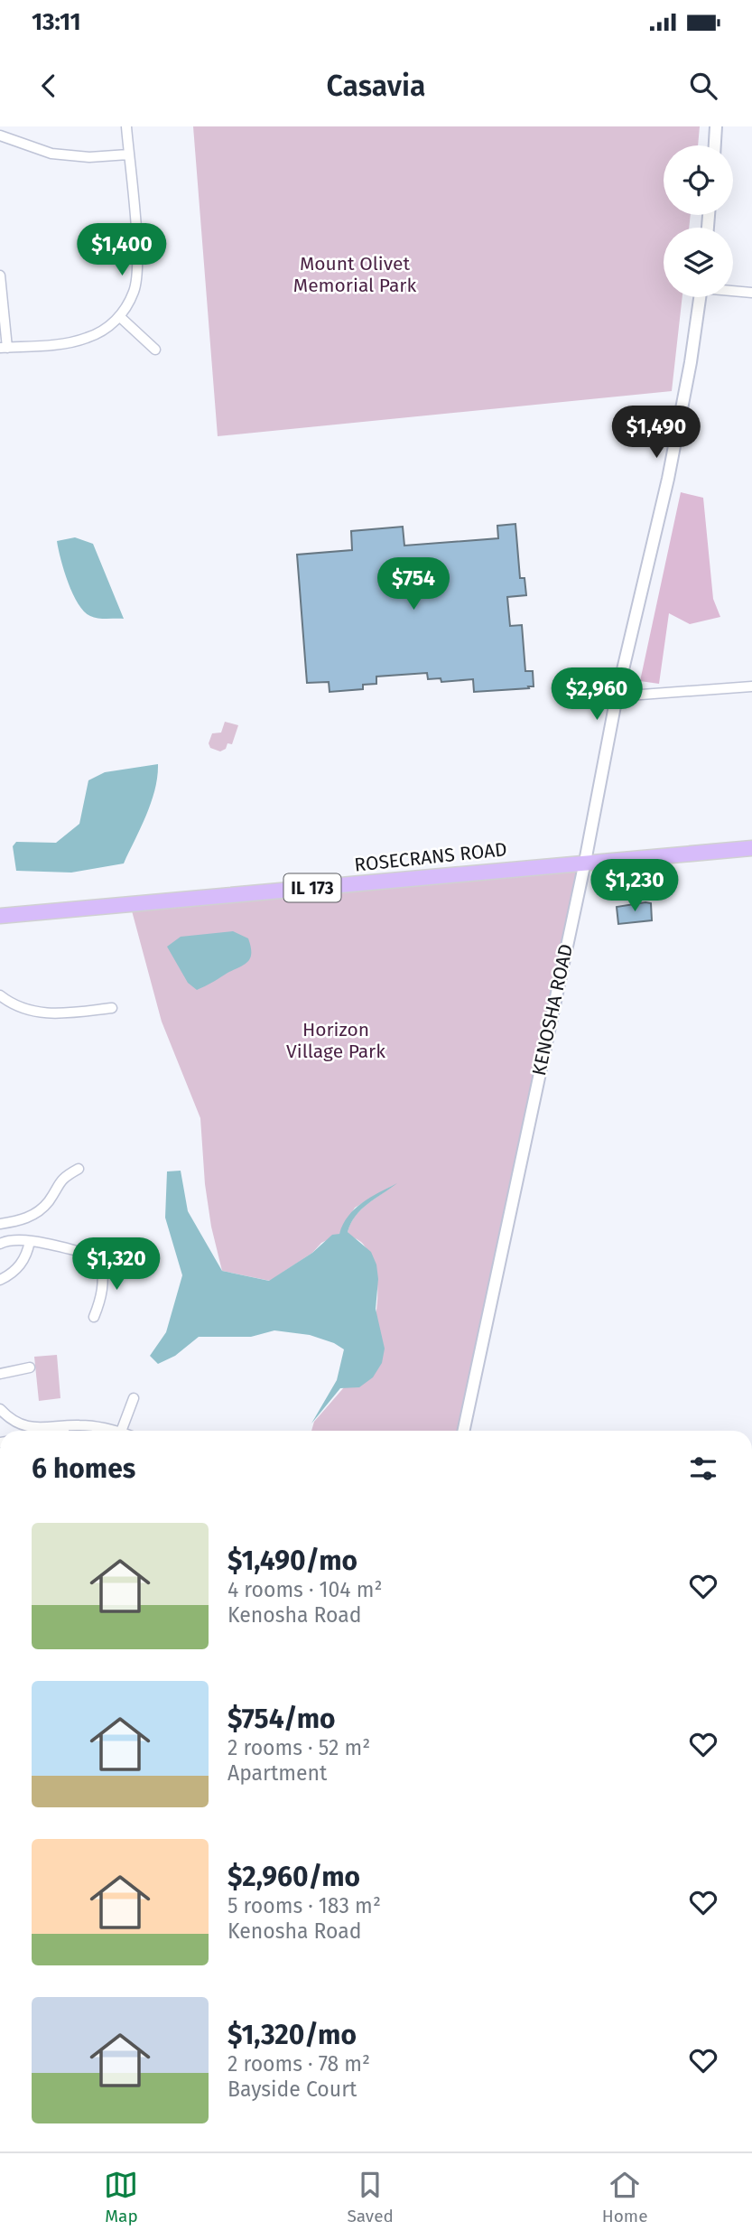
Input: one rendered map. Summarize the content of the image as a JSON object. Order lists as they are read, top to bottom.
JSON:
{
  "streets": {
    "main road": ["ROSECRANS ROAD", "IL 173"],
    "street": ["KENOSHA ROAD"]
  },
  "crossings": [
    ["ROSECRANS ROAD", "KENOSHA ROAD"]
  ],
  "parks": ["Mount Olivet Memorial Park", "Horizon Village Park"],
  "page": {
    "status": "13:11",
    "header": "Casavia",
    "price": [
      "$1,400",
      "$1,490",
      "$754",
      "$2,960",
      "$1,230",
      "$1,320"
    ],
    "heading": "6 homes",
    "list": [
      {
        "name": "$1,490/mo",
        "note": "4 rooms · 104 m² · Kenosha Road"
      },
      {
        "name": "$754/mo",
        "note": "2 rooms · 52 m² · Apartment"
      },
      {
        "name": "$2,960/mo",
        "note": "5 rooms · 183 m² · Kenosha Road"
      },
      {
        "name": "$1,320/mo",
        "note": "2 rooms · 78 m² · Bayside Court"
      }
    ],
    "tabs": ["Map", "Saved", "Home"]
  }
}
